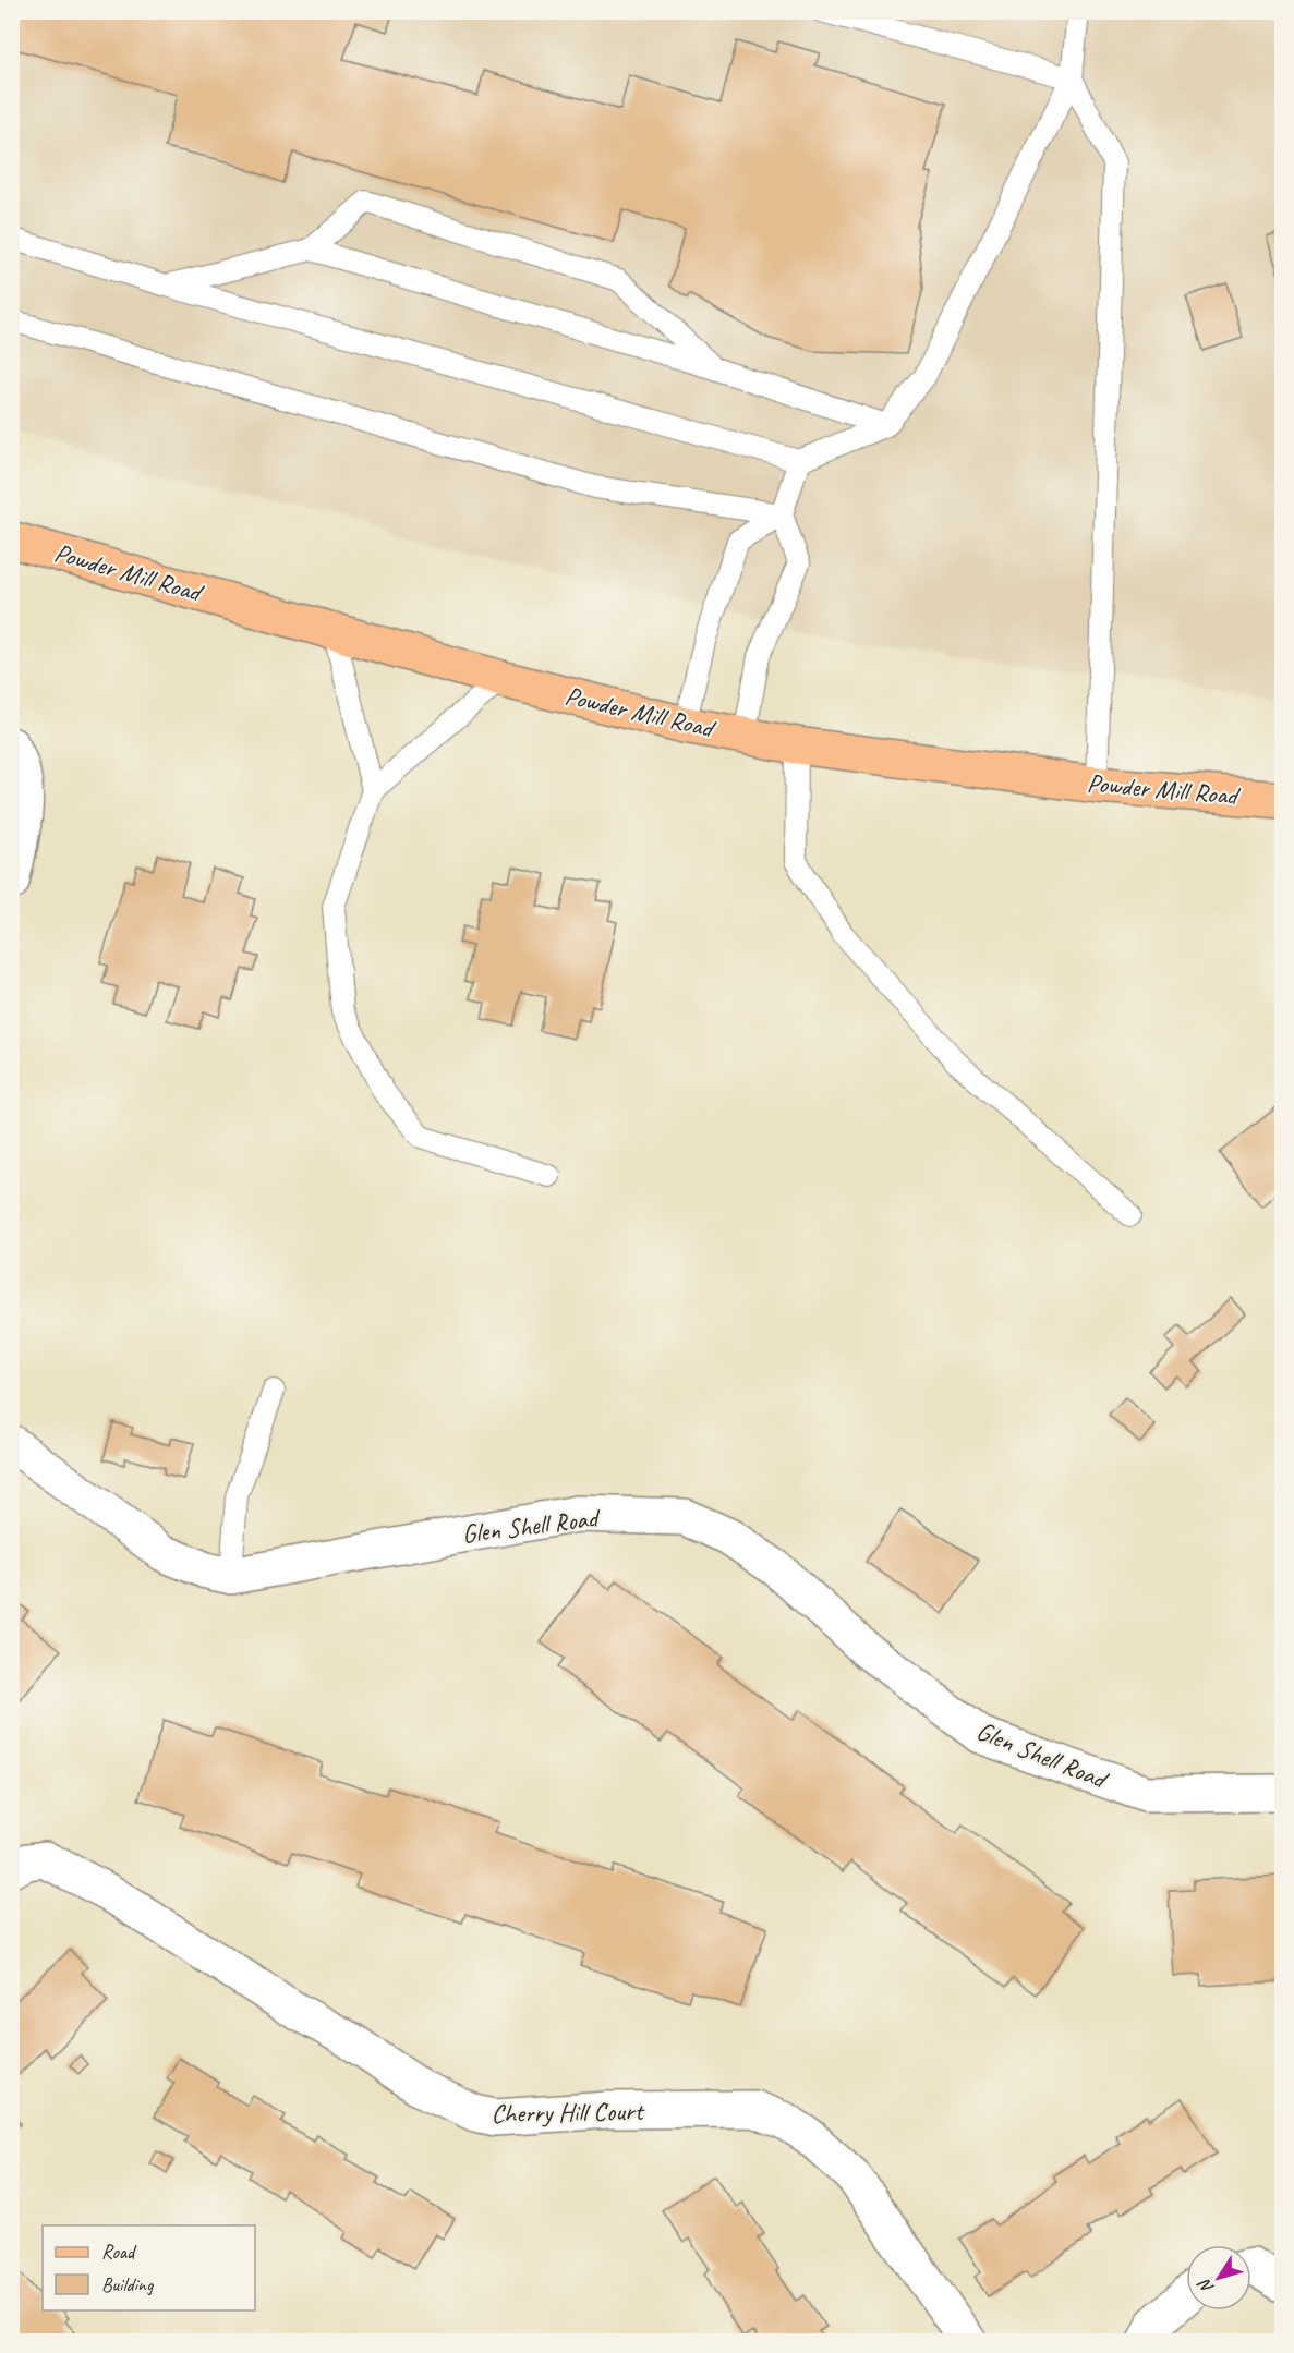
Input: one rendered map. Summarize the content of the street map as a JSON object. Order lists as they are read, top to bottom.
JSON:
{
  "streets": {
    "main road": ["Powder Mill Road"],
    "street": ["Glen Shell Road", "Cherry Hill Court"]
  },
  "legend": ["Road", "Building"],
  "north": "bottom left"
}
